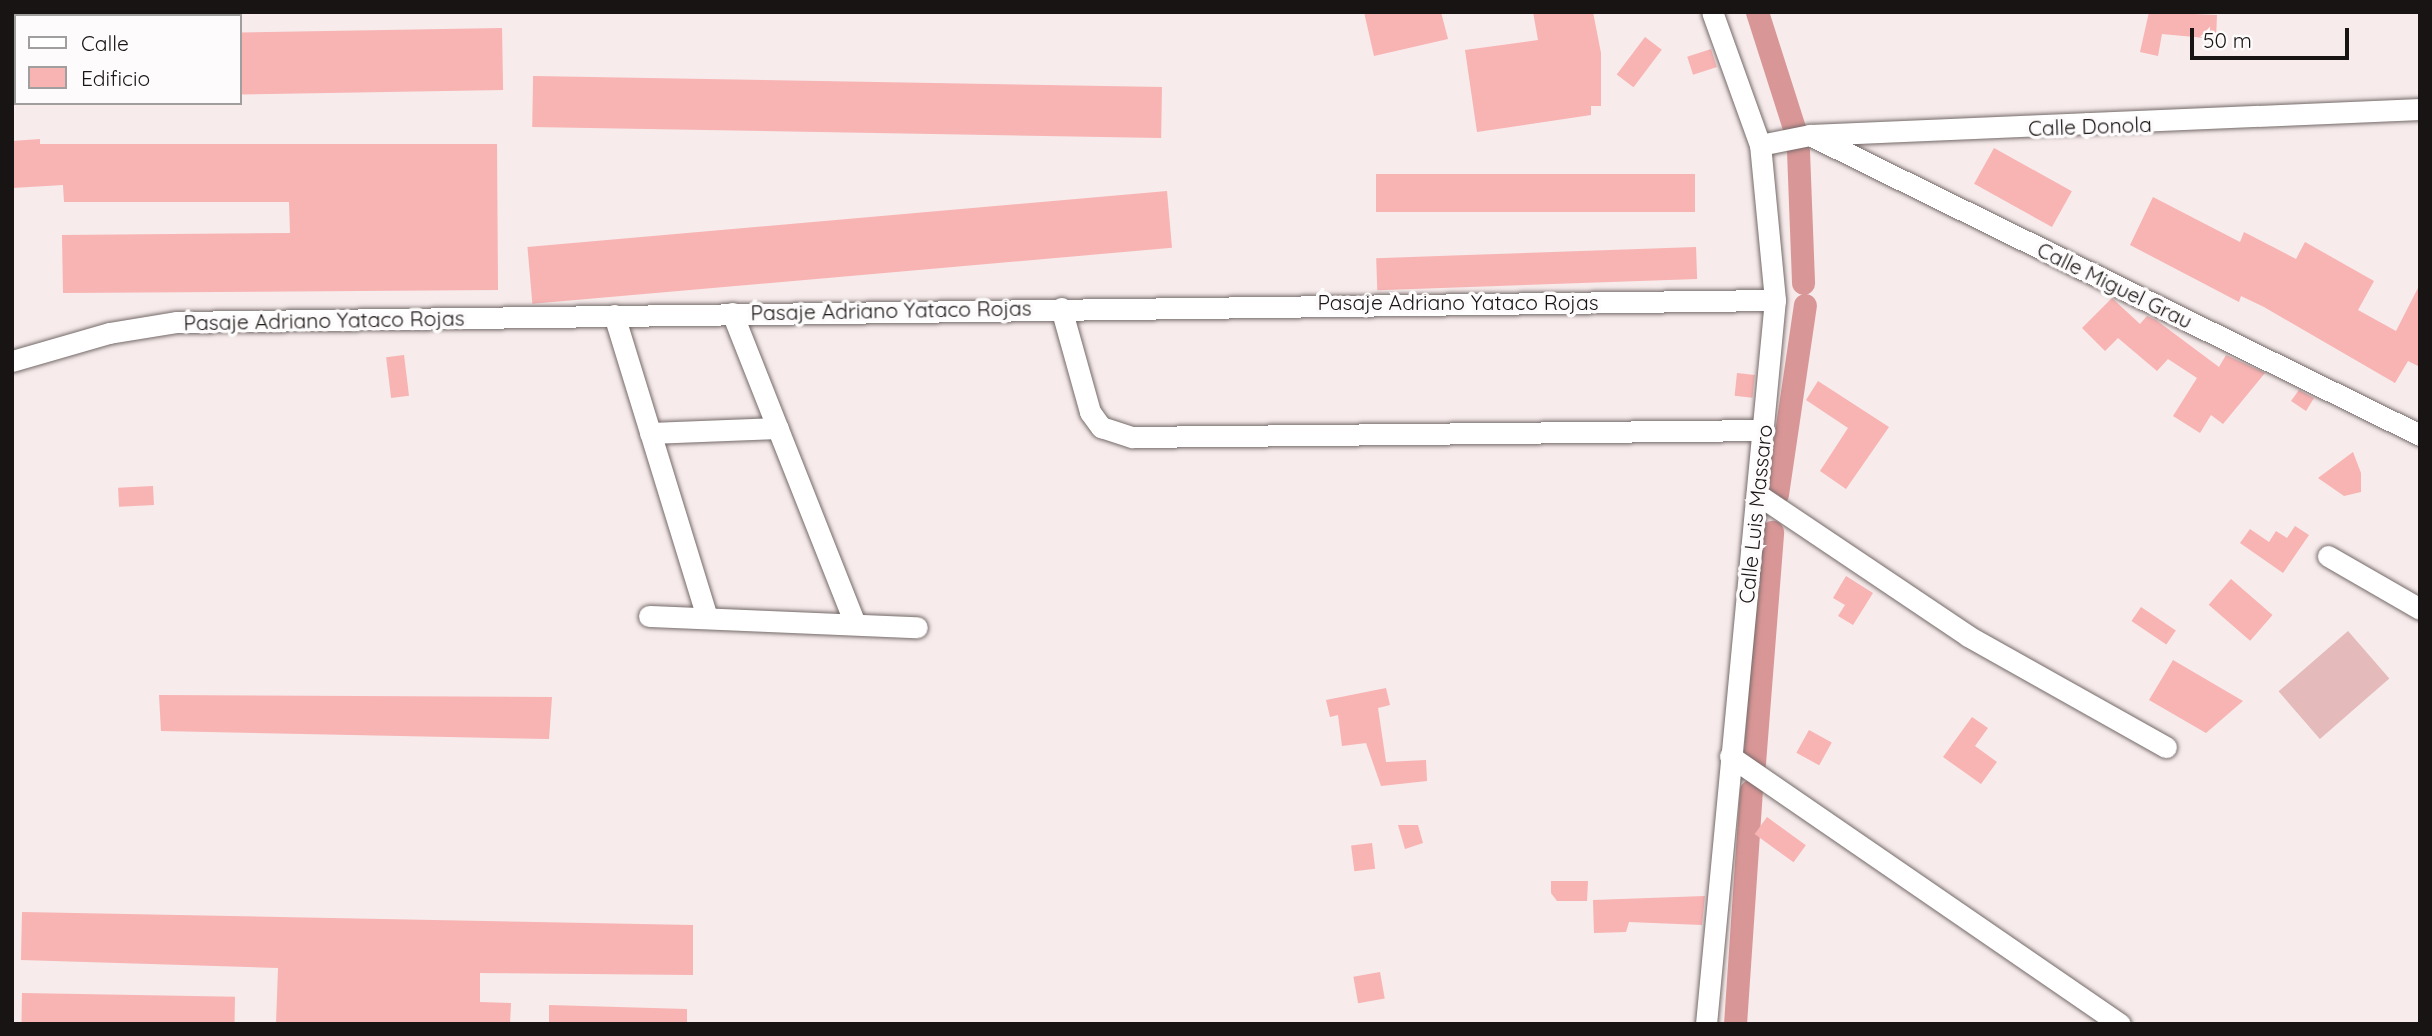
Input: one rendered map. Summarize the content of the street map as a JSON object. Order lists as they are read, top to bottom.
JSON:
{
  "streets": {
    "street": [
      "Calle Donola",
      "Calle Miguel Grau",
      "Pasaje Adriano Yataco Rojas",
      "Calle Luis Massaro"
    ]
  },
  "crossings": [
    ["Calle Donola", "Calle Miguel Grau"],
    ["Calle Donola", "Calle Luis Massaro"],
    ["Pasaje Adriano Yataco Rojas", "Calle Luis Massaro"]
  ],
  "legend": ["Calle", "Edificio"],
  "scale_bar": "50 m"
}
